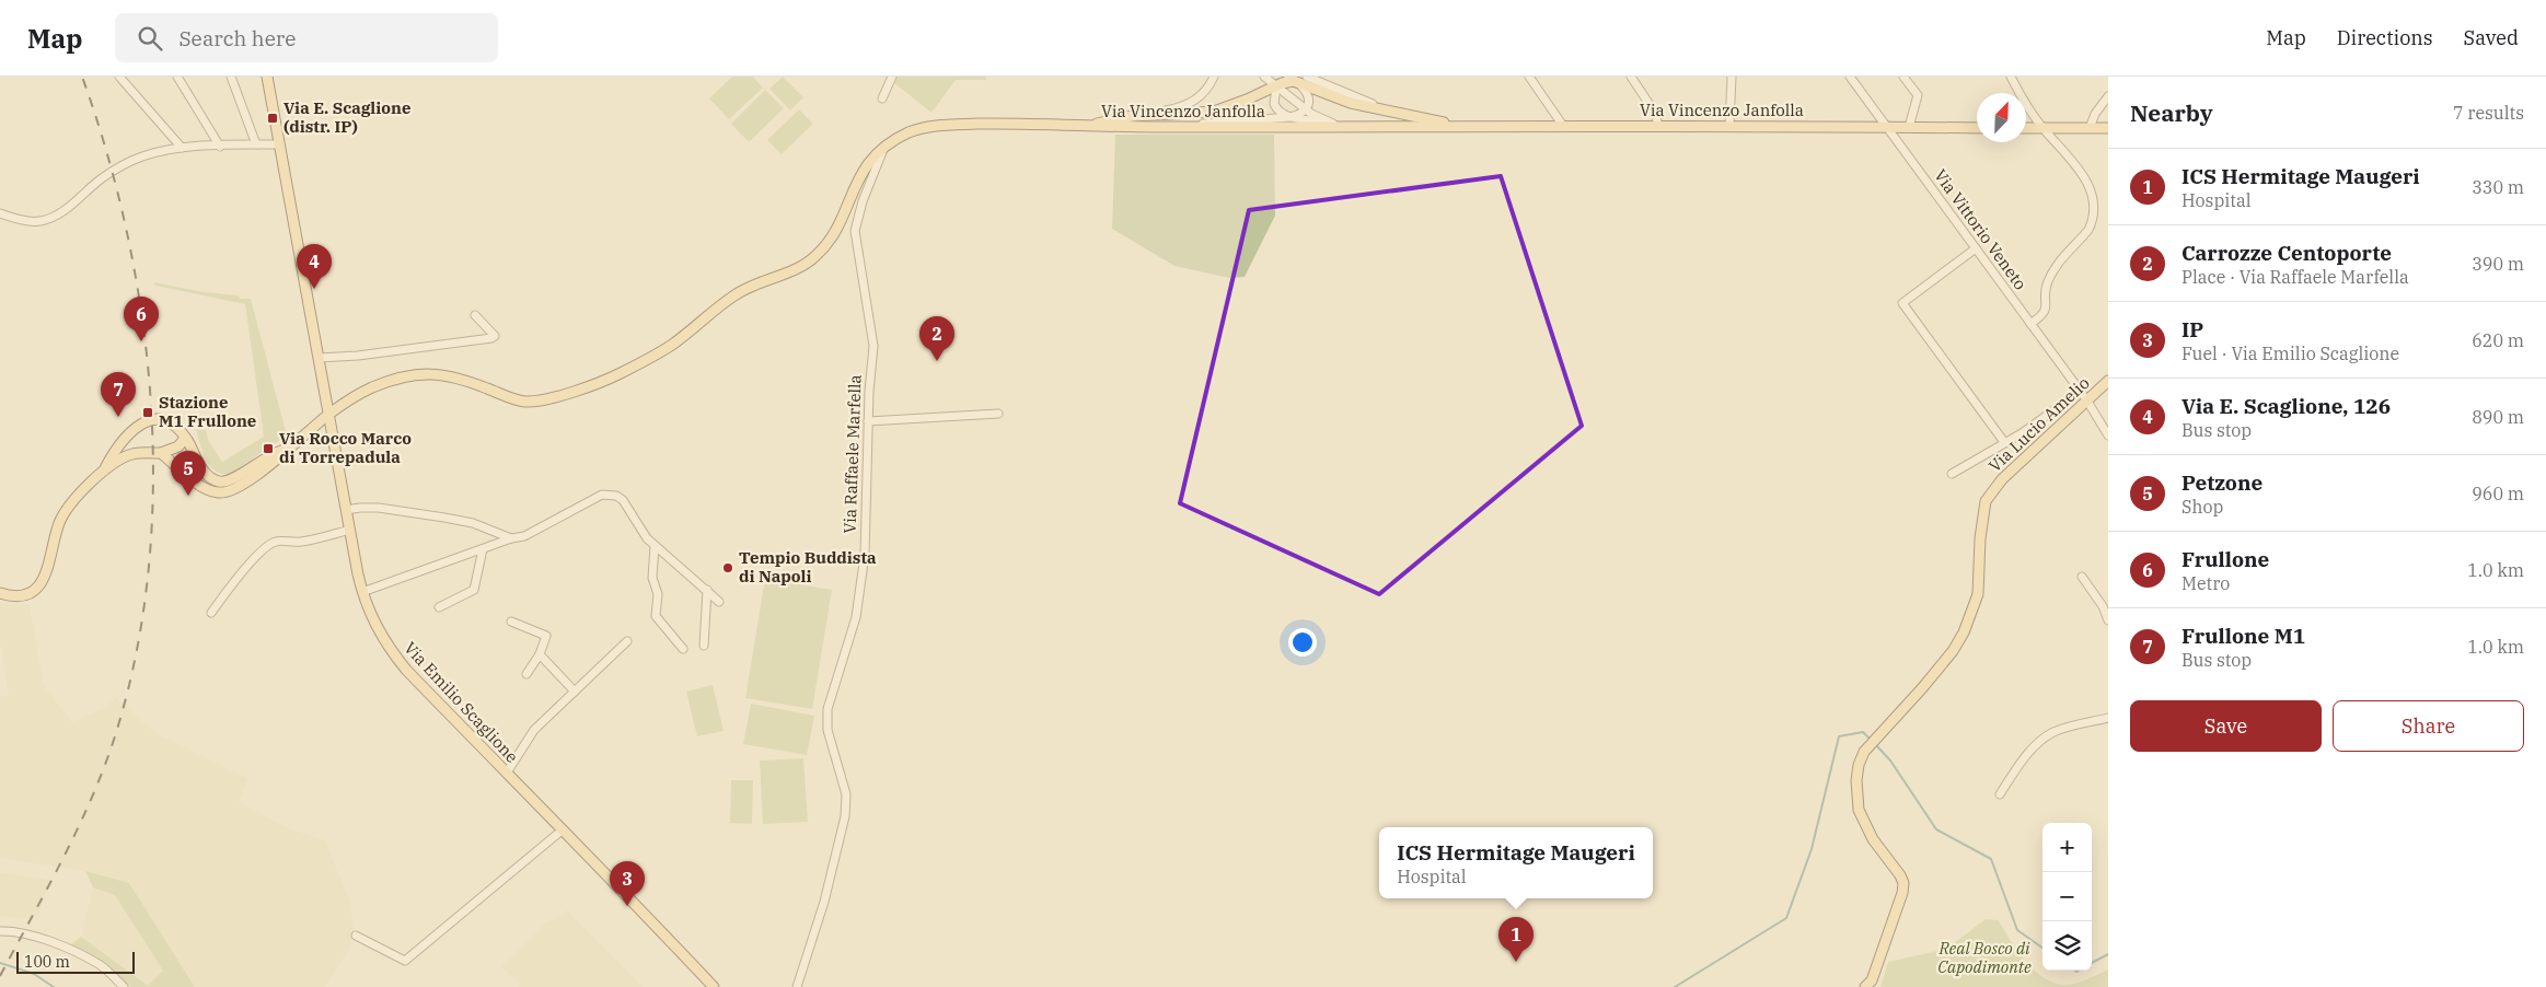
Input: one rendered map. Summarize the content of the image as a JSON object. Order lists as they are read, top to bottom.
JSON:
{
  "streets": {
    "main road": ["Via Vincenzo Janfolla", "Via Lucio Amelio", "Via Emilio Scaglione"],
    "street": ["Via Vittorio Veneto", "Via Raffaele Marfella"]
  },
  "crossings": [
    ["Via Vincenzo Janfolla", "Via Vittorio Veneto"],
    ["Via Vittorio Veneto", "Via Lucio Amelio"]
  ],
  "parks": ["Real Bosco di Capodimonte"],
  "places": {
    "transit": ["Via E. Scaglione (distr. IP)", "Stazione M1 Frullone", "Via Rocco Marco di Torrepadula"],
    "other": ["Tempio Buddista di Napoli"]
  },
  "scale_bar": "100 m",
  "north": "top right",
  "page": {
    "header": "Map",
    "search": "Search here",
    "nav": ["Map", "Directions", "Saved"],
    "heading": ["Nearby", "7 results"],
    "list": [
      {
        "mark": "1",
        "name": "ICS Hermitage Maugeri",
        "note": "Hospital",
        "value": "330 m"
      },
      {
        "mark": "2",
        "name": "Carrozze Centoporte",
        "note": "Place · Via Raffaele Marfella",
        "value": "390 m"
      },
      {
        "mark": "3",
        "name": "IP",
        "note": "Fuel · Via Emilio Scaglione",
        "value": "620 m"
      },
      {
        "mark": "4",
        "name": "Via E. Scaglione, 126",
        "note": "Bus stop",
        "value": "890 m"
      },
      {
        "mark": "5",
        "name": "Petzone",
        "note": "Shop",
        "value": "960 m"
      },
      {
        "mark": "6",
        "name": "Frullone",
        "note": "Metro",
        "value": "1.0 km"
      },
      {
        "mark": "7",
        "name": "Frullone M1",
        "note": "Bus stop",
        "value": "1.0 km"
      }
    ],
    "pins": [
      "4",
      "6",
      "2",
      "7",
      "5",
      "3",
      "1"
    ],
    "buttons": ["Save", "Share"],
    "map_buttons": ["+", "−"],
    "popup": ["ICS Hermitage Maugeri", "Hospital"],
    "scale": "100 m"
  }
}
